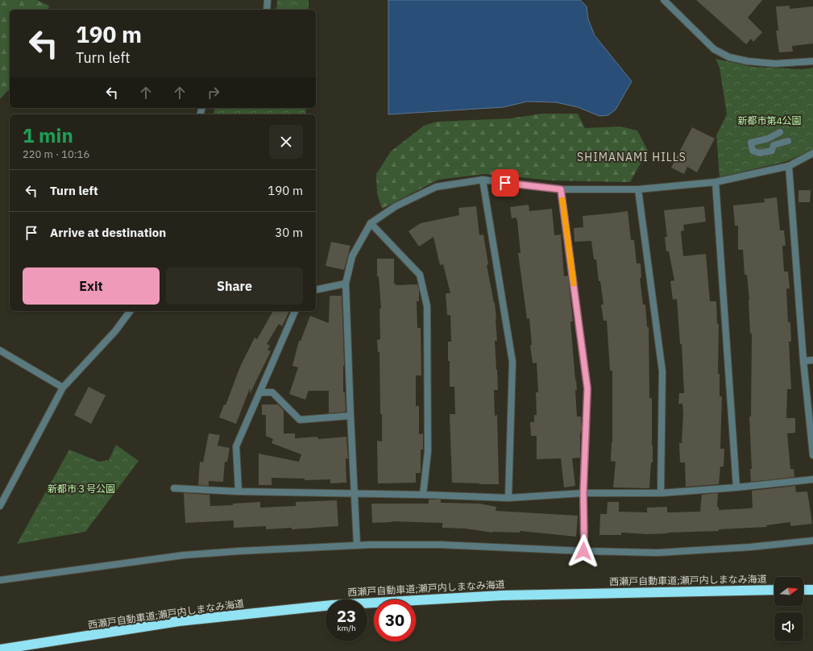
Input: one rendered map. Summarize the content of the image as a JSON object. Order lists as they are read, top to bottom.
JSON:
{
  "streets": {
    "highway": ["西瀬戸自動車道;瀬戸内しまなみ海道"]
  },
  "districts": ["SHIMANAMI HILLS"],
  "parks": ["新都市第4公園", "新都市３号公園"],
  "north": "right",
  "page": {
    "turn": ["190 m", "Turn left"],
    "heading": ["1 min", "220 m · 10:16"],
    "list": [
      {
        "name": "Turn left",
        "value": "190 m"
      },
      {
        "name": "Arrive at destination",
        "value": "30 m"
      }
    ],
    "buttons": ["Exit", "Share"],
    "speed": "23 km/h",
    "limit": "30"
  }
}
